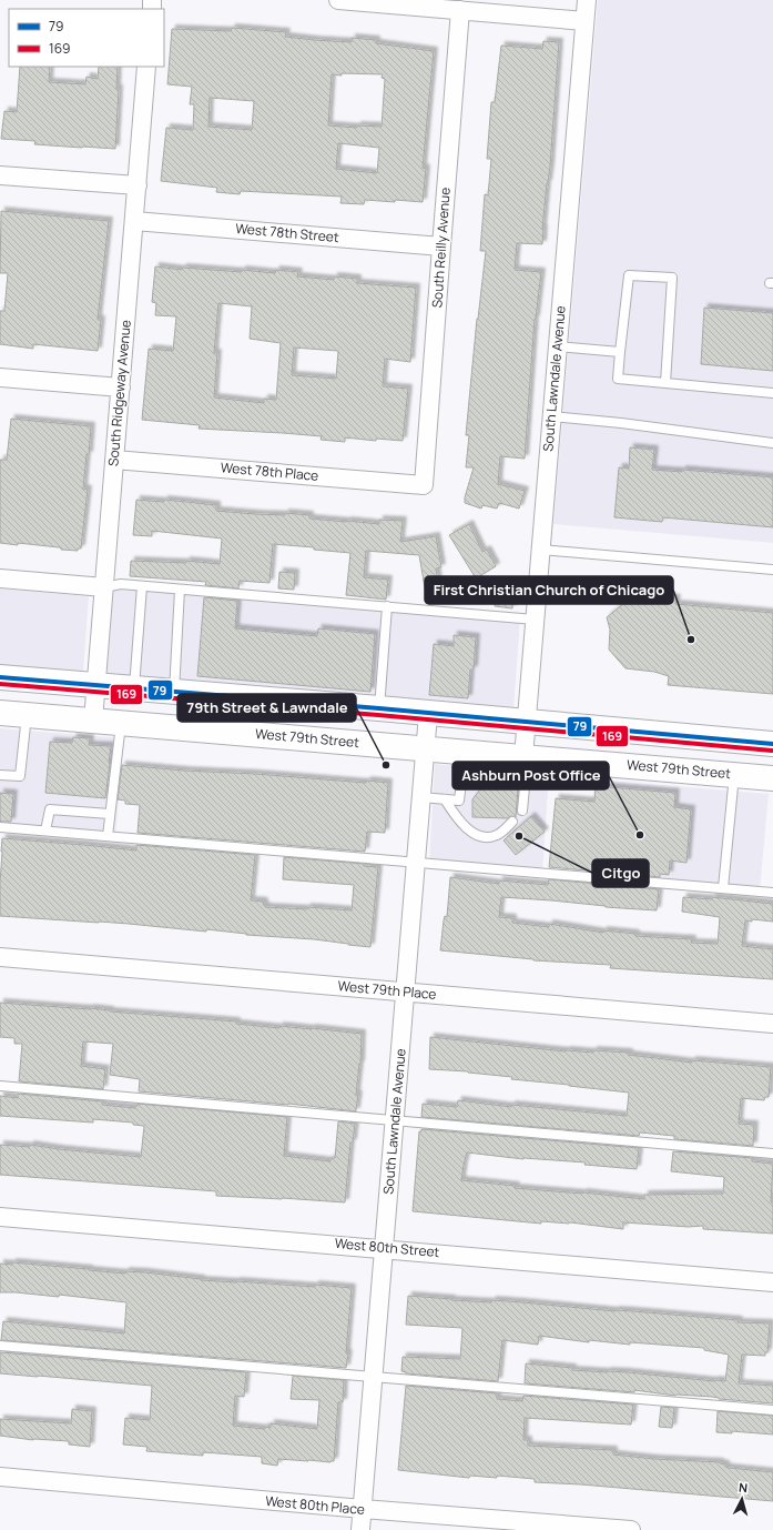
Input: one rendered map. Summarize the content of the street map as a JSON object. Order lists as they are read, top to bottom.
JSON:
{
  "streets": {
    "main road": ["West 79th Street"],
    "street": [
      "West 78th Street",
      "South Reilly Avenue",
      "South Lawndale Avenue",
      "South Ridgeway Avenue",
      "West 78th Place",
      "West 79th Place",
      "West 80th Street",
      "West 80th Place"
    ]
  },
  "crossings": [
    ["West 78th Street", "South Reilly Avenue"],
    ["West 78th Street", "South Ridgeway Avenue"],
    ["South Reilly Avenue", "West 78th Place"],
    ["South Lawndale Avenue", "West 79th Street"],
    ["South Lawndale Avenue", "West 79th Place"],
    ["South Lawndale Avenue", "West 80th Street"],
    ["South Lawndale Avenue", "West 80th Place"],
    ["South Ridgeway Avenue", "West 78th Place"],
    ["South Ridgeway Avenue", "West 79th Street"]
  ],
  "places": [
    "First Christian Church of Chicago",
    "79th Street & Lawndale",
    "Ashburn Post Office",
    "Citgo"
  ],
  "lines": ["transit line 79", "transit line 169"],
  "legend": ["79", "169"],
  "north": "top"
}
